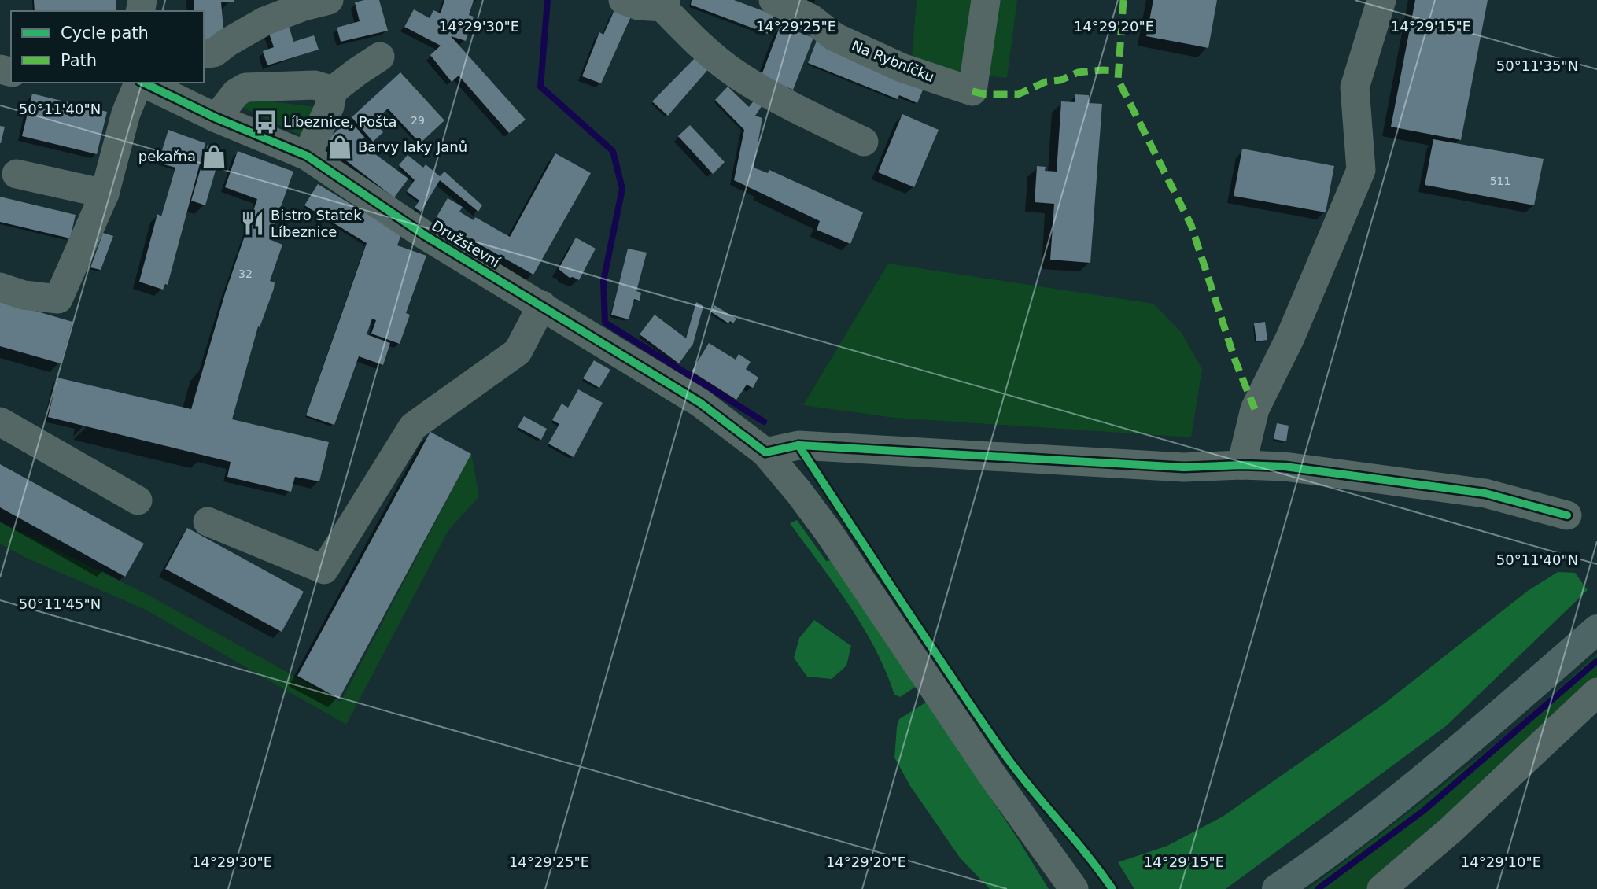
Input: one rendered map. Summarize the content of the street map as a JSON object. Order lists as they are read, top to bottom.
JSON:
{
  "streets": {
    "street": ["Na Rybníčku", "Družstevní"]
  },
  "places": {
    "bus stop": ["Líbeznice, Pošta"],
    "shop": ["Barvy laky Janů", "pekařna"],
    "restaurant": ["Bistro Statek Líbeznice"]
  },
  "house_numbers": ["29", "511", "32"],
  "legend": ["Cycle path", "Path"],
  "coordinates": [
    "14°29'30\"E",
    "14°29'25\"E",
    "14°29'20\"E",
    "14°29'15\"E",
    "50°11'35\"N",
    "50°11'40\"N",
    "50°11'45\"N",
    "14°29'10\"E"
  ]
}
